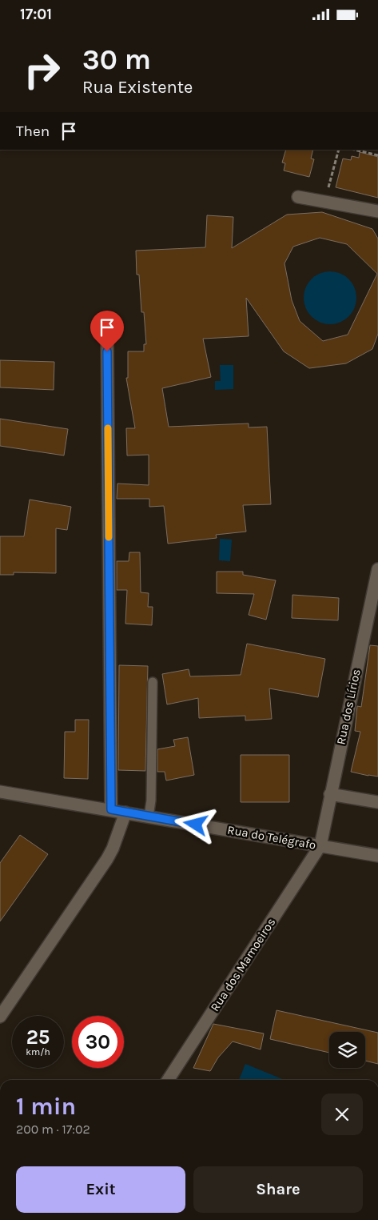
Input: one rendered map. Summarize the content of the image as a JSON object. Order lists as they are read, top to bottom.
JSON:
{
  "streets": {
    "street": ["Rua dos Lírios", "Rua do Telégrafo", "Rua dos Mamoeiros"]
  },
  "crossings": [
    ["Rua dos Lírios", "Rua do Telégrafo"],
    ["Rua dos Lírios", "Rua dos Mamoeiros"],
    ["Rua do Telégrafo", "Rua dos Mamoeiros"]
  ],
  "page": {
    "status": "17:01",
    "turn": ["30 m", "Rua Existente"],
    "then": "Then",
    "speed": "25 km/h",
    "limit": "30",
    "heading": ["1 min", "200 m · 17:02"],
    "buttons": ["Exit", "Share"]
  }
}
